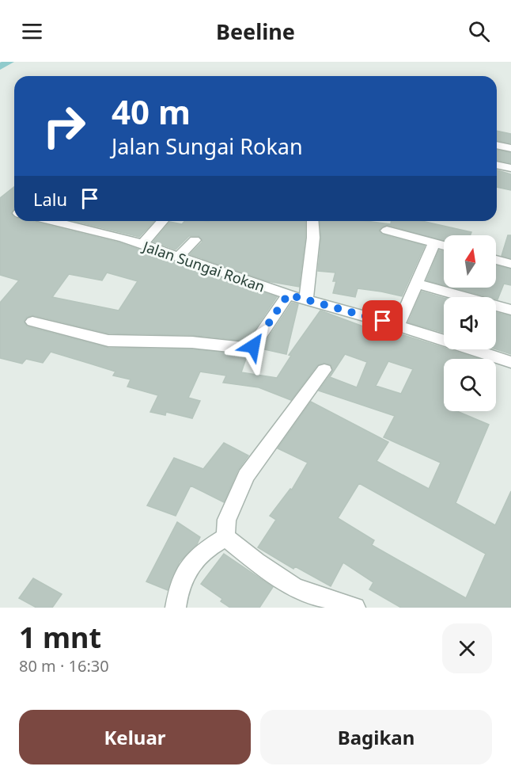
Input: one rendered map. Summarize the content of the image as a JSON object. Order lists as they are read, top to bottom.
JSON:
{
  "streets": {
    "street": ["Jalan Sungai Rokan"]
  },
  "north": "top",
  "page": {
    "header": "Beeline",
    "turn": ["40 m", "Jalan Sungai Rokan"],
    "then": "Lalu",
    "heading": ["1 mnt", "80 m · 16:30"],
    "buttons": ["Keluar", "Bagikan"]
  }
}
